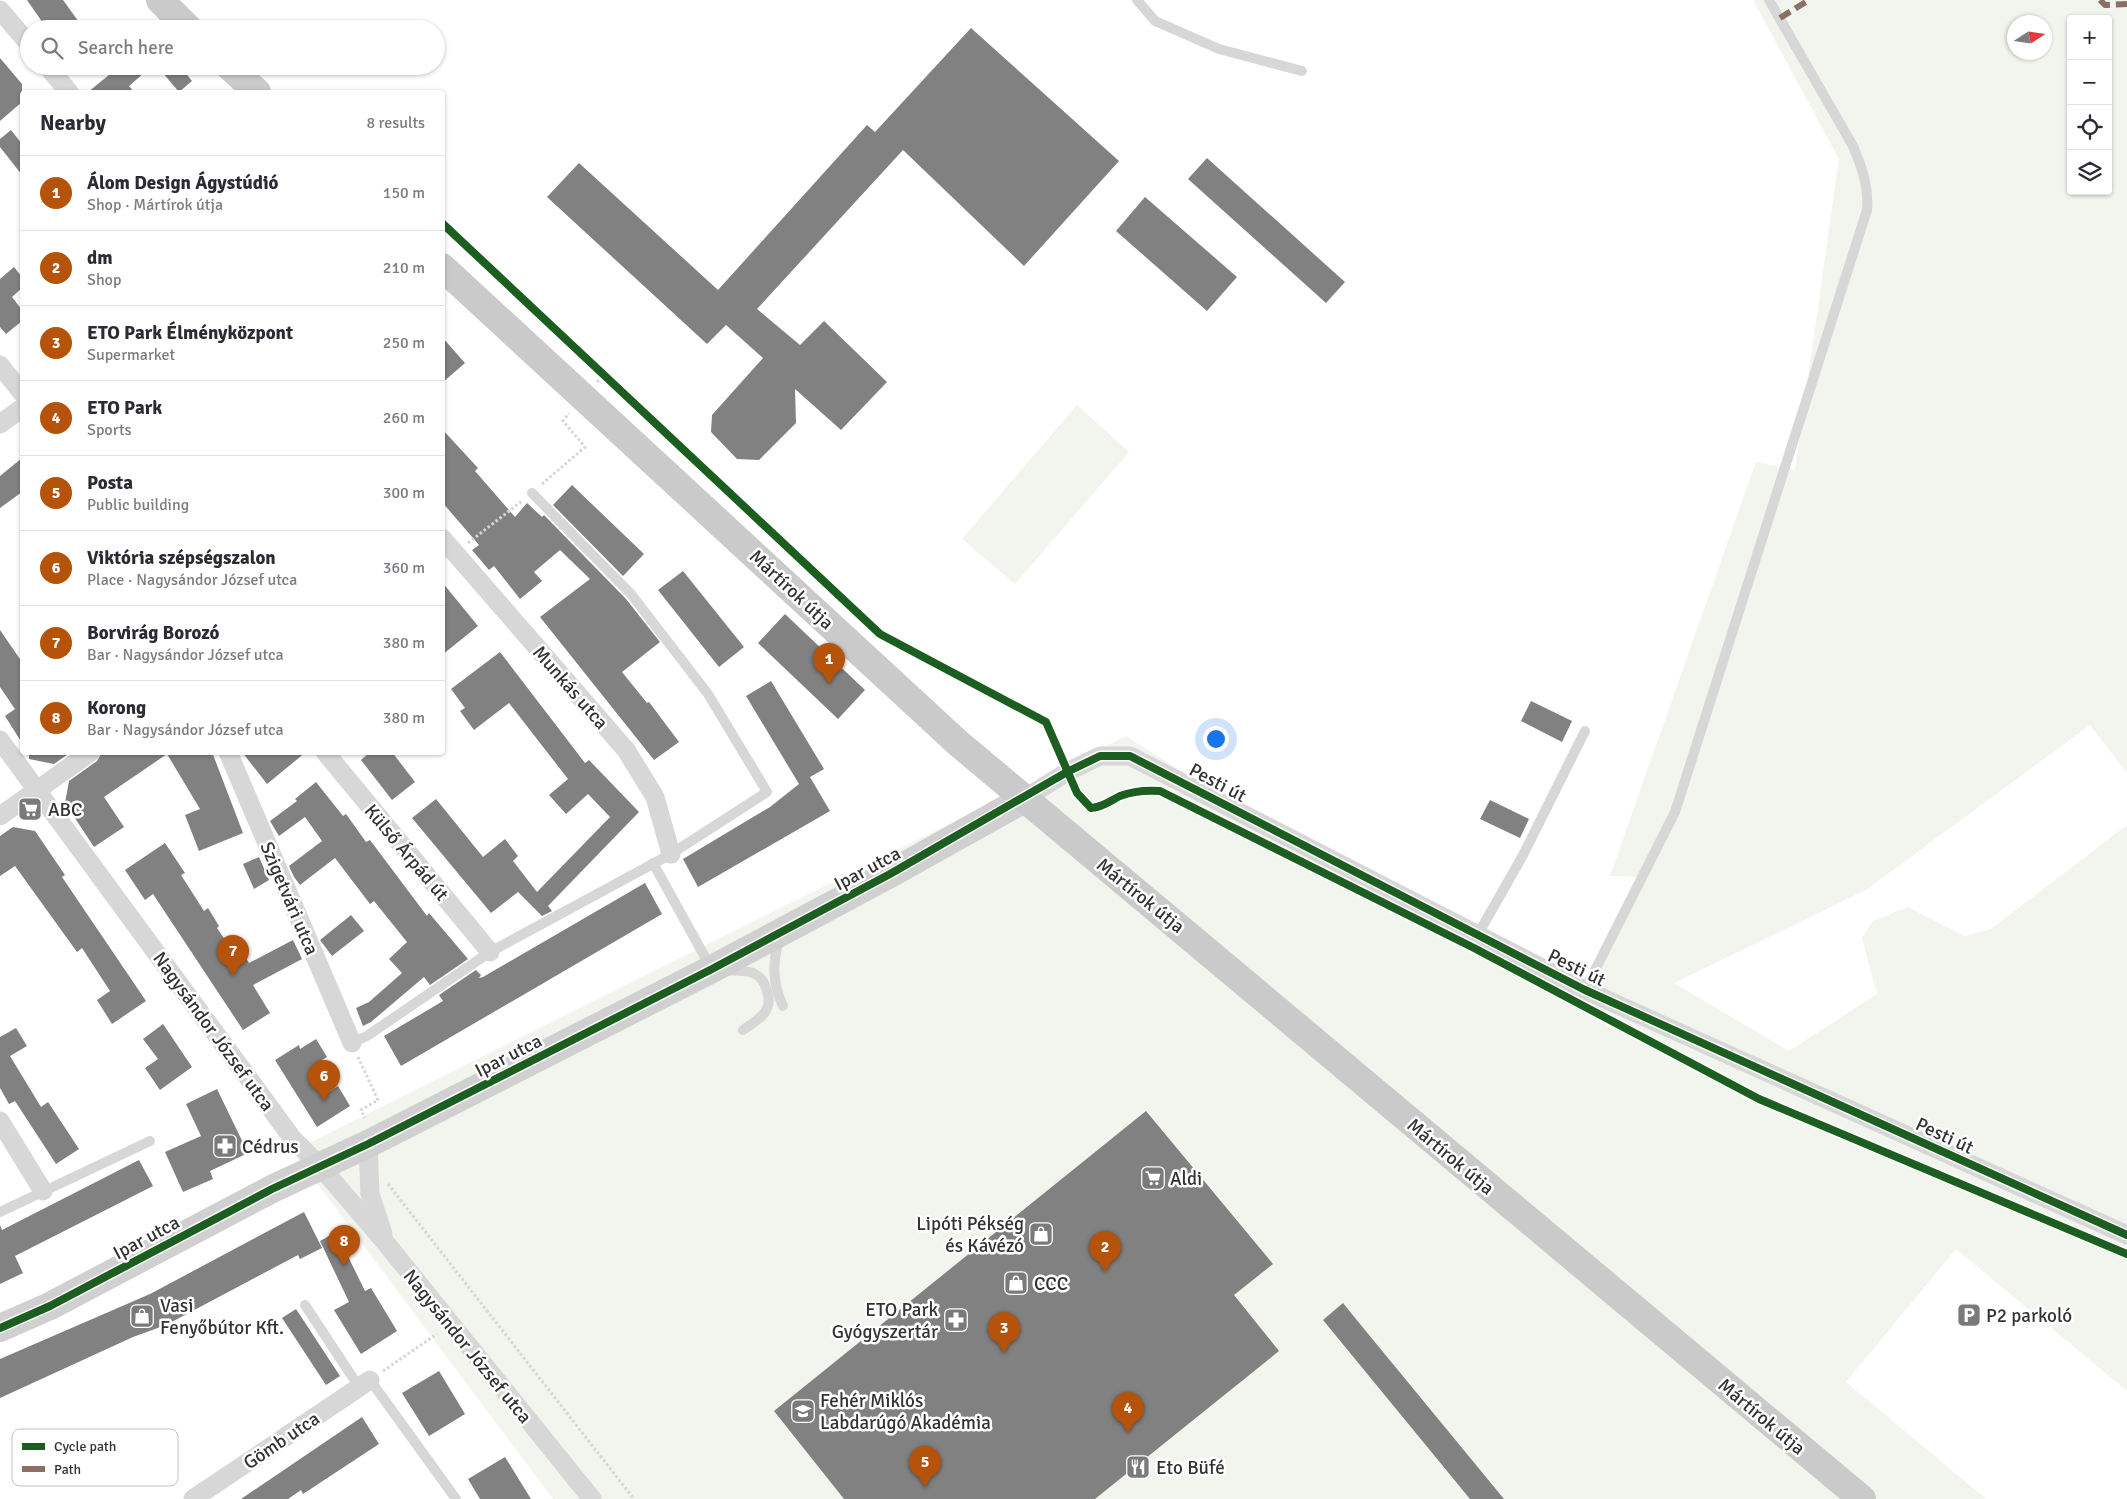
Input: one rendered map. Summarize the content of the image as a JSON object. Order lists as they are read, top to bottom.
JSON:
{
  "streets": {
    "main road": ["Mártírok útja"],
    "street": [
      "Munkás utca",
      "Pesti út",
      "Külső Árpád út",
      "Ipar utca",
      "Szigetvári utca",
      "Nagysándor József utca",
      "Gömb utca"
    ]
  },
  "crossings": [
    ["Mártírok útja", "Pesti út"],
    ["Mártírok útja", "Ipar utca"],
    ["Pesti út", "Ipar utca"],
    ["Ipar utca", "Nagysándor József utca"]
  ],
  "places": {
    "supermarket": ["ABC", "Aldi"],
    "pharmacy": ["Cédrus", "ETO Park Gyógyszertár"],
    "shop": ["Lipóti Pékség és Kávézó", "CCC", "Vasi Fenyőbútor Kft."],
    "parking": ["P2 parkoló"],
    "school or university": ["Fehér Miklós Labdarúgó Akadémia"],
    "restaurant": ["Eto Büfé"]
  },
  "legend": ["Cycle path", "Path"],
  "north": "right",
  "page": {
    "map_buttons": ["+", "−"],
    "search": "Search here",
    "heading": ["Nearby", "8 results"],
    "list": [
      {
        "mark": "1",
        "name": "Álom Design Ágystúdió",
        "note": "Shop · Mártírok útja",
        "value": "150 m"
      },
      {
        "mark": "2",
        "name": "dm",
        "note": "Shop",
        "value": "210 m"
      },
      {
        "mark": "3",
        "name": "ETO Park Élményközpont",
        "note": "Supermarket",
        "value": "250 m"
      },
      {
        "mark": "4",
        "name": "ETO Park",
        "note": "Sports",
        "value": "260 m"
      },
      {
        "mark": "5",
        "name": "Posta",
        "note": "Public building",
        "value": "300 m"
      },
      {
        "mark": "6",
        "name": "Viktória szépségszalon",
        "note": "Place · Nagysándor József utca",
        "value": "360 m"
      },
      {
        "mark": "7",
        "name": "Borvirág Borozó",
        "note": "Bar · Nagysándor József utca",
        "value": "380 m"
      },
      {
        "mark": "8",
        "name": "Korong",
        "note": "Bar · Nagysándor József utca",
        "value": "380 m"
      }
    ],
    "pins": [
      "1",
      "7",
      "6",
      "8",
      "2",
      "3",
      "4",
      "5"
    ]
  }
}
